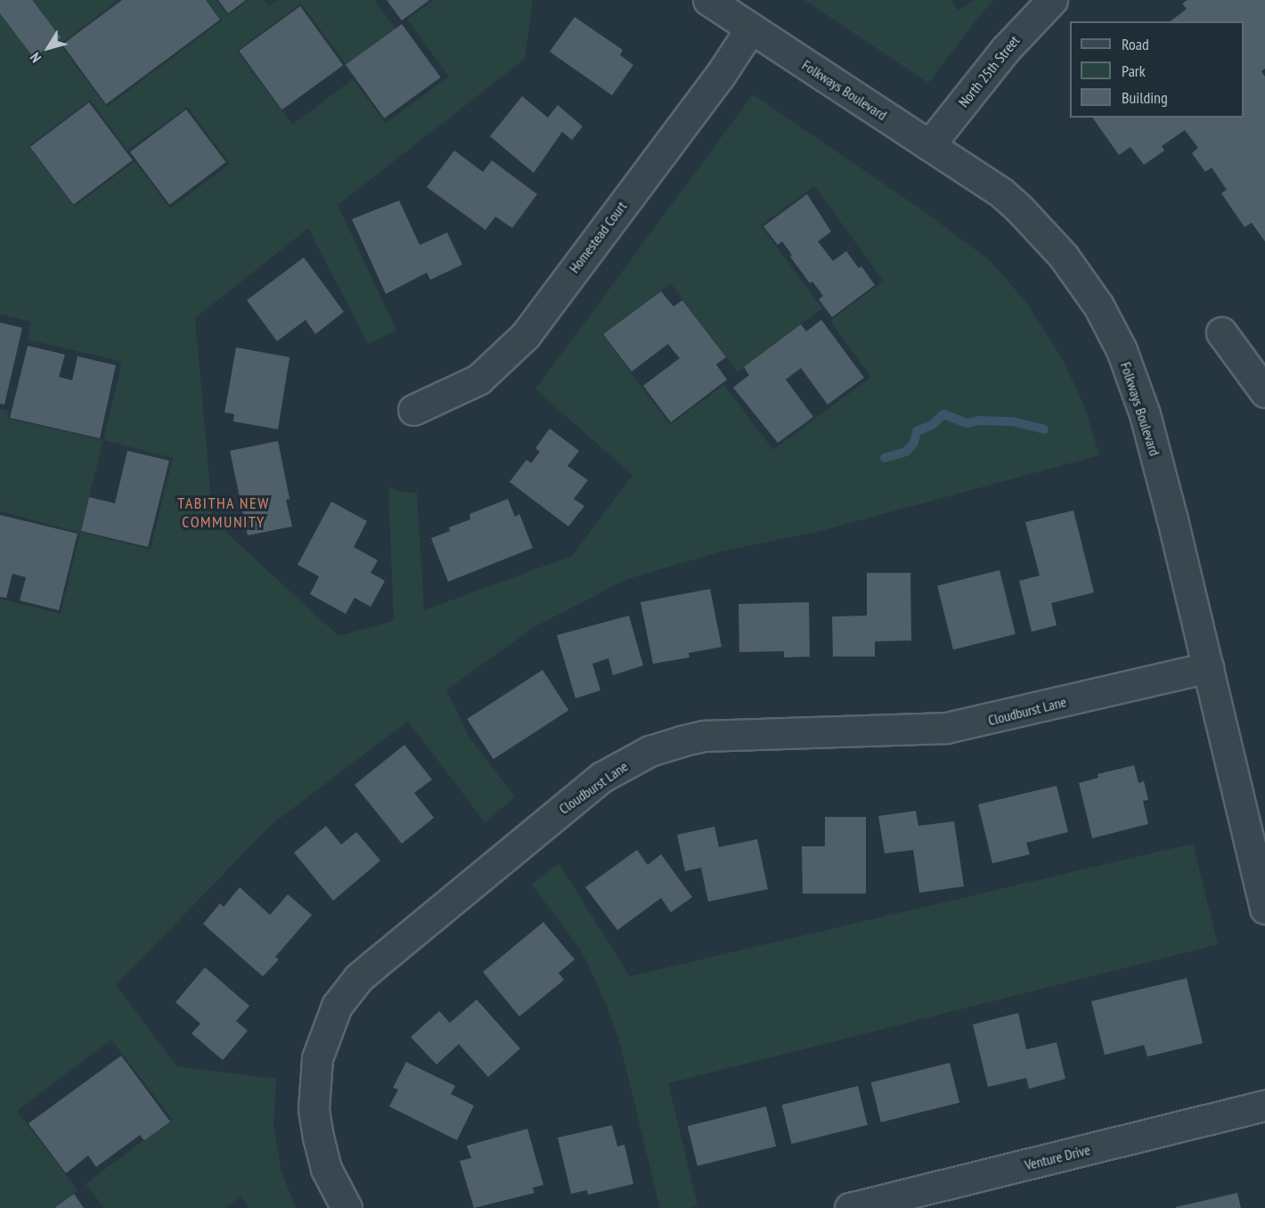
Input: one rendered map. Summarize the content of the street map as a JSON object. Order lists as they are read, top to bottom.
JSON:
{
  "streets": {
    "street": [
      "North 25th Street",
      "Folkways Boulevard",
      "Homestead Court",
      "Cloudburst Lane",
      "Venture Drive"
    ]
  },
  "crossings": [
    ["North 25th Street", "Folkways Boulevard"],
    ["Folkways Boulevard", "Homestead Court"],
    ["Folkways Boulevard", "Cloudburst Lane"]
  ],
  "districts": ["TABITHA NEW COMMUNITY"],
  "legend": ["Road", "Park", "Building"],
  "north": "bottom left"
}
